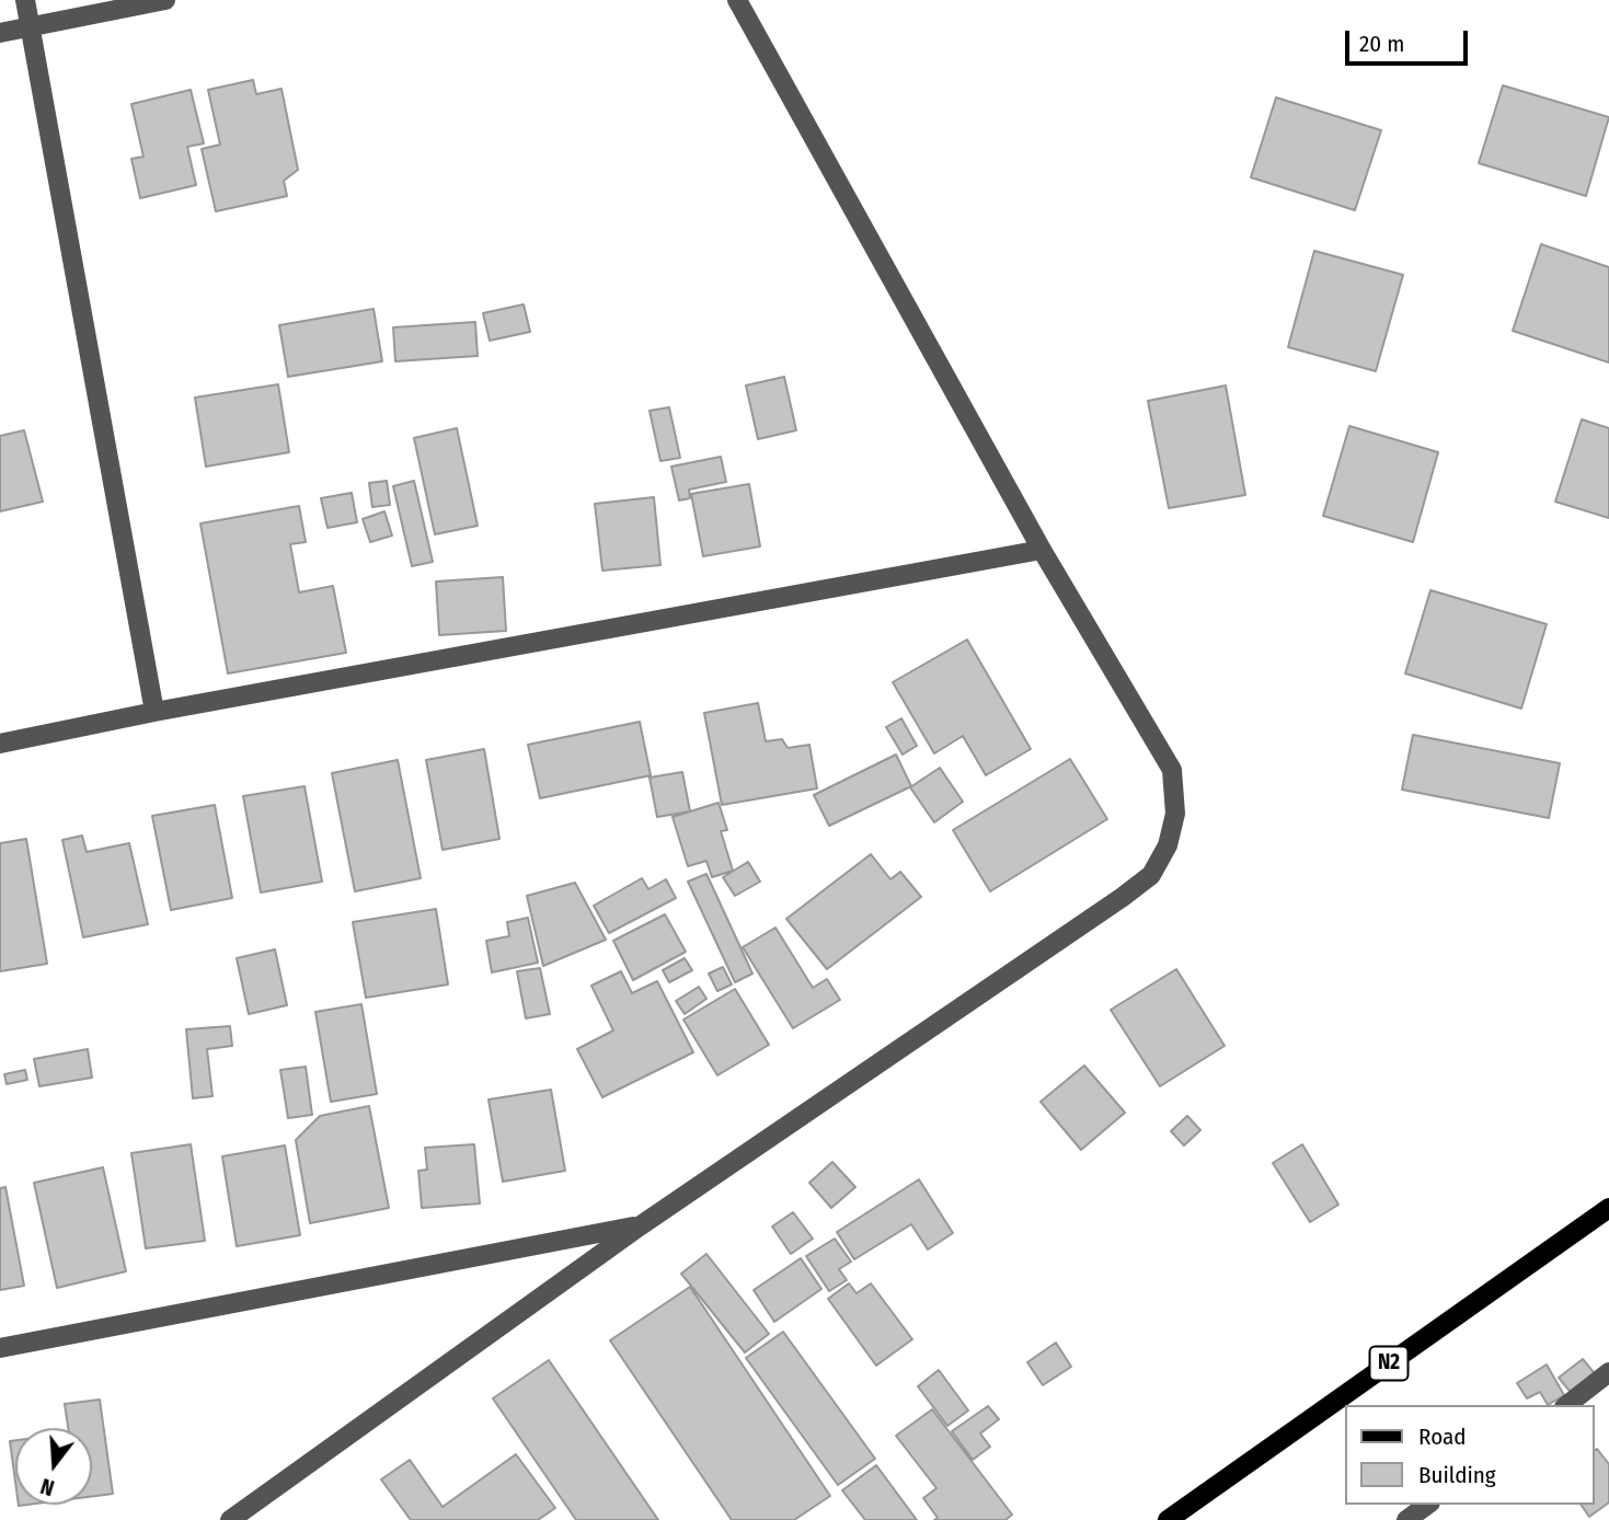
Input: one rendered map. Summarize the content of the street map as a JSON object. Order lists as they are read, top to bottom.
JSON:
{
  "streets": {
    "main road": ["N2"]
  },
  "legend": ["Road", "Building"],
  "scale_bar": "20 m",
  "north": "bottom"
}
